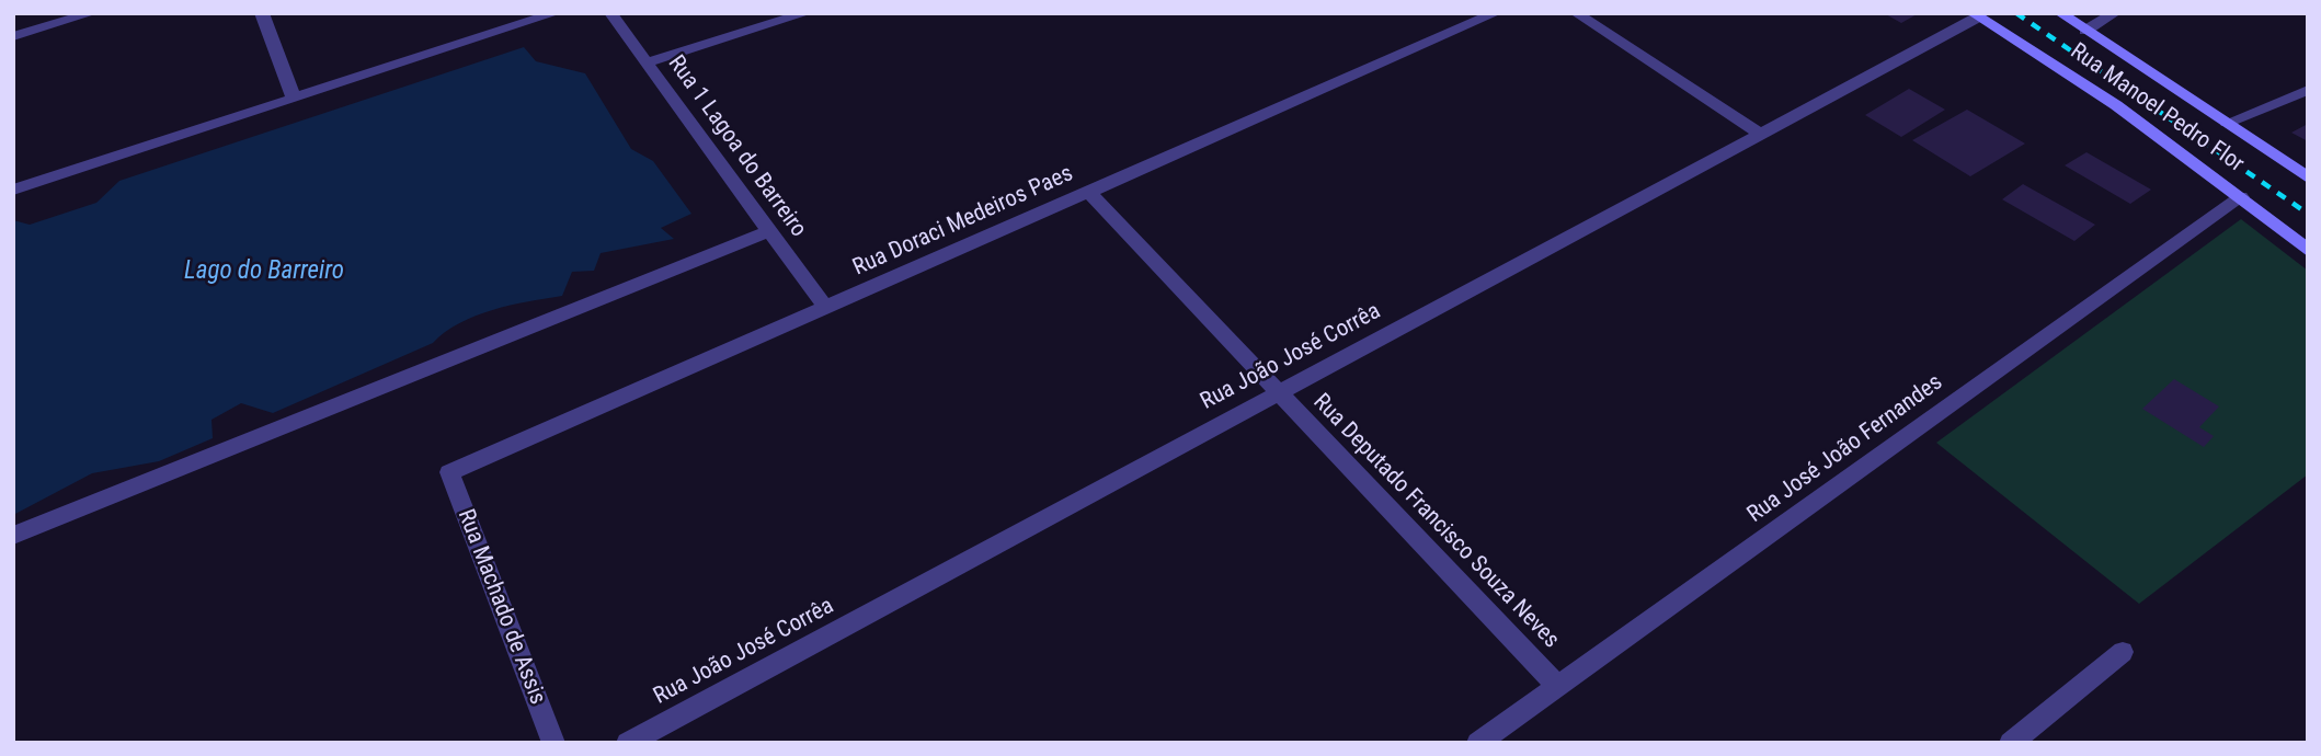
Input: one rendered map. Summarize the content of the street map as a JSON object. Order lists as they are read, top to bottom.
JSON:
{
  "streets": {
    "main road": ["Rua Manoel Pedro Flor"],
    "street": [
      "Rua 1 Lagoa do Barreiro",
      "Rua Doraci Medeiros Paes",
      "Rua João José Corrêa",
      "Rua José João Fernandes",
      "Rua Deputado Francisco Souza Neves",
      "Rua Machado de Assis"
    ]
  },
  "crossings": [
    ["Rua Manoel Pedro Flor", "Rua João José Corrêa"],
    ["Rua Manoel Pedro Flor", "Rua José João Fernandes"],
    ["Rua 1 Lagoa do Barreiro", "Rua Doraci Medeiros Paes"],
    ["Rua Doraci Medeiros Paes", "Rua Deputado Francisco Souza Neves"],
    ["Rua Doraci Medeiros Paes", "Rua Machado de Assis"],
    ["Rua João José Corrêa", "Rua Deputado Francisco Souza Neves"],
    ["Rua José João Fernandes", "Rua Deputado Francisco Souza Neves"]
  ],
  "water": ["Lago do Barreiro"]
}
